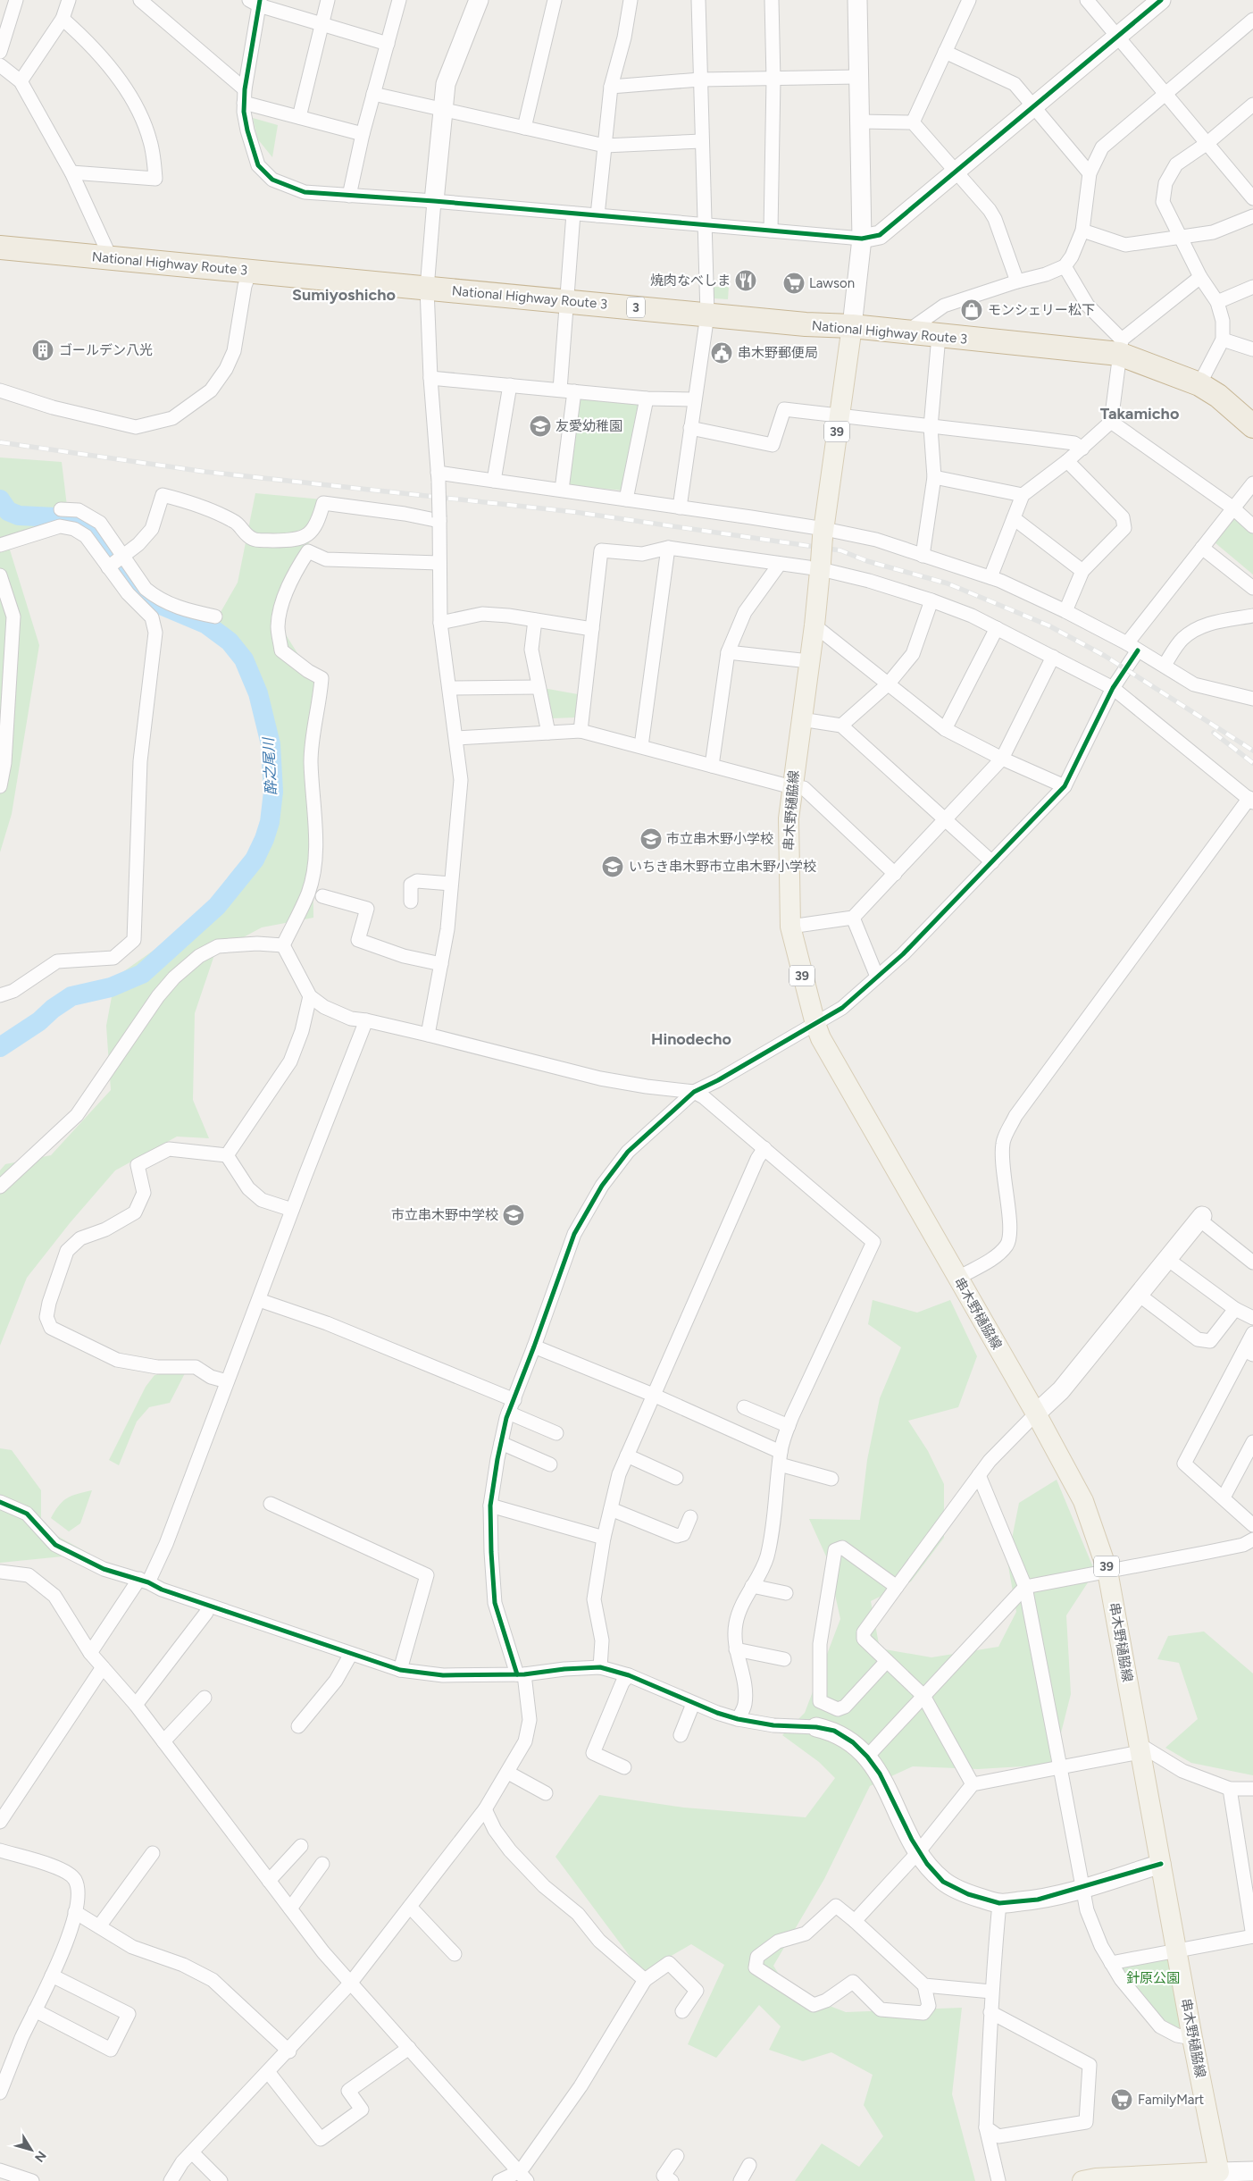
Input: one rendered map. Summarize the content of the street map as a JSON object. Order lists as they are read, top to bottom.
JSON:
{
  "streets": {
    "highway": ["National Highway Route 3", "3"],
    "main road": ["39", "串木野樋脇線"]
  },
  "crossings": [
    ["National Highway Route 3", "串木野樋脇線"]
  ],
  "districts": ["Sumiyoshicho", "Takamicho", "Hinodecho"],
  "water": ["酔之尾川"],
  "parks": ["針原公園"],
  "places": {
    "restaurant": ["焼肉なべしま"],
    "supermarket": ["Lawson", "FamilyMart"],
    "shop": ["モンシェリー松下"],
    "building": ["ゴールデン八光"],
    "public building": ["串木野郵便局"],
    "school or university": [
      "友愛幼稚園",
      "市立串木野小学校",
      "いちき串木野市立串木野小学校",
      "市立串木野中学校"
    ]
  },
  "north": "bottom right"
}
